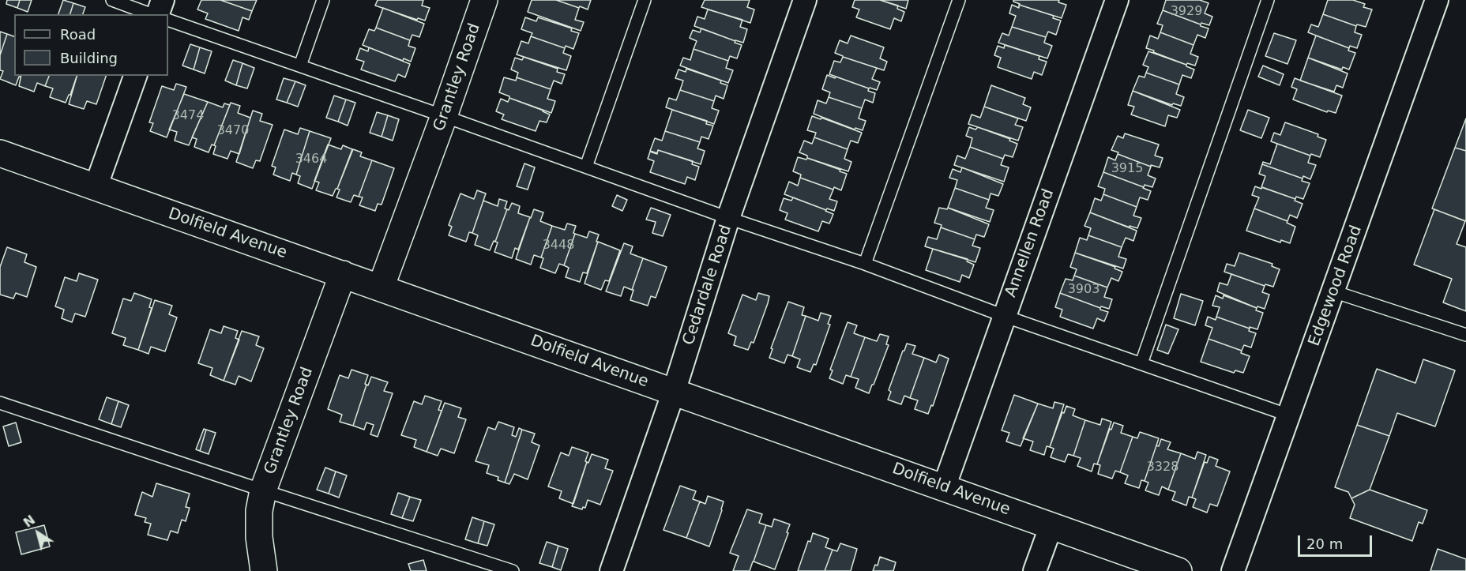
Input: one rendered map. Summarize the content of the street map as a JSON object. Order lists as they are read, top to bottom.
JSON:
{
  "streets": {
    "street": [
      "Grantley Road",
      "Dolfield Avenue",
      "Annellen Road",
      "Cedardale Road",
      "Edgewood Road"
    ]
  },
  "crossings": [
    ["Grantley Road", "Dolfield Avenue"],
    ["Dolfield Avenue", "Annellen Road"],
    ["Dolfield Avenue", "Cedardale Road"]
  ],
  "house_numbers": [
    "3929",
    "3474",
    "3470",
    "3464",
    "3915",
    "3448",
    "3903",
    "3328"
  ],
  "legend": ["Road", "Building"],
  "scale_bar": "20 m",
  "north": "top left"
}
